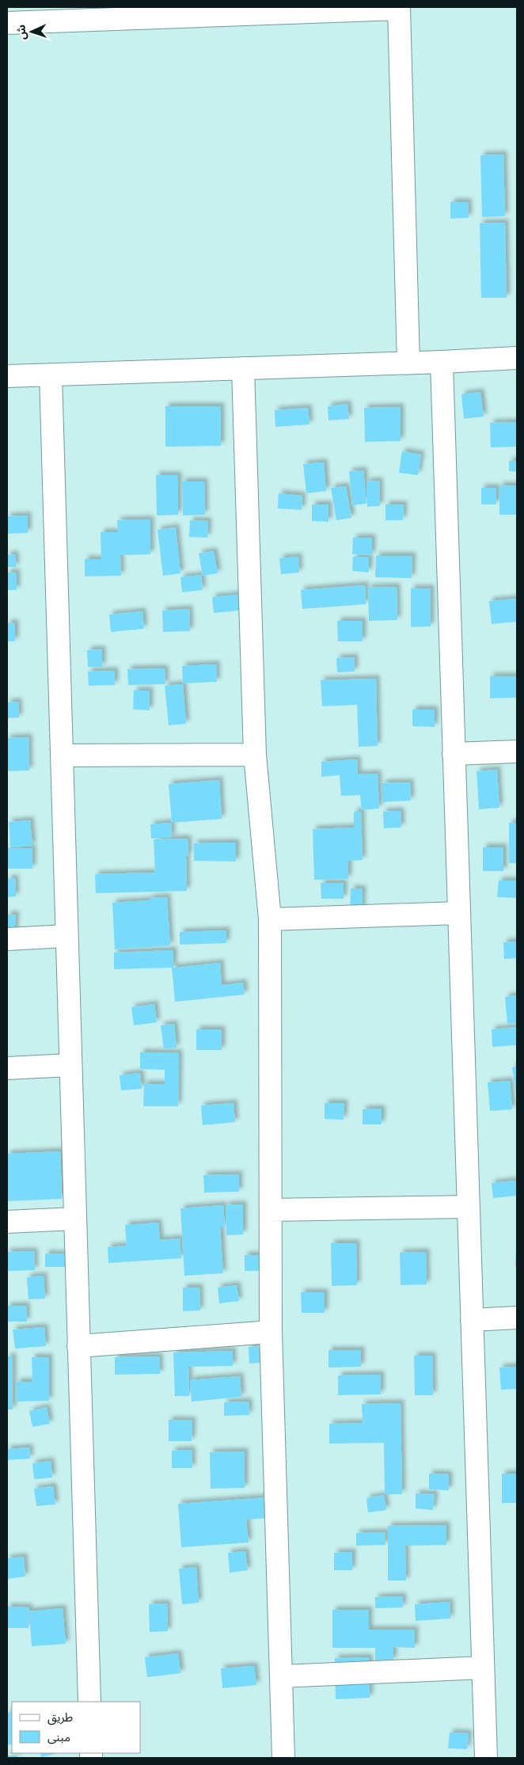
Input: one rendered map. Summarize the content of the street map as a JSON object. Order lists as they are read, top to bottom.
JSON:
{
  "legend": ["طريق", "مبنى"],
  "north": "left"
}
